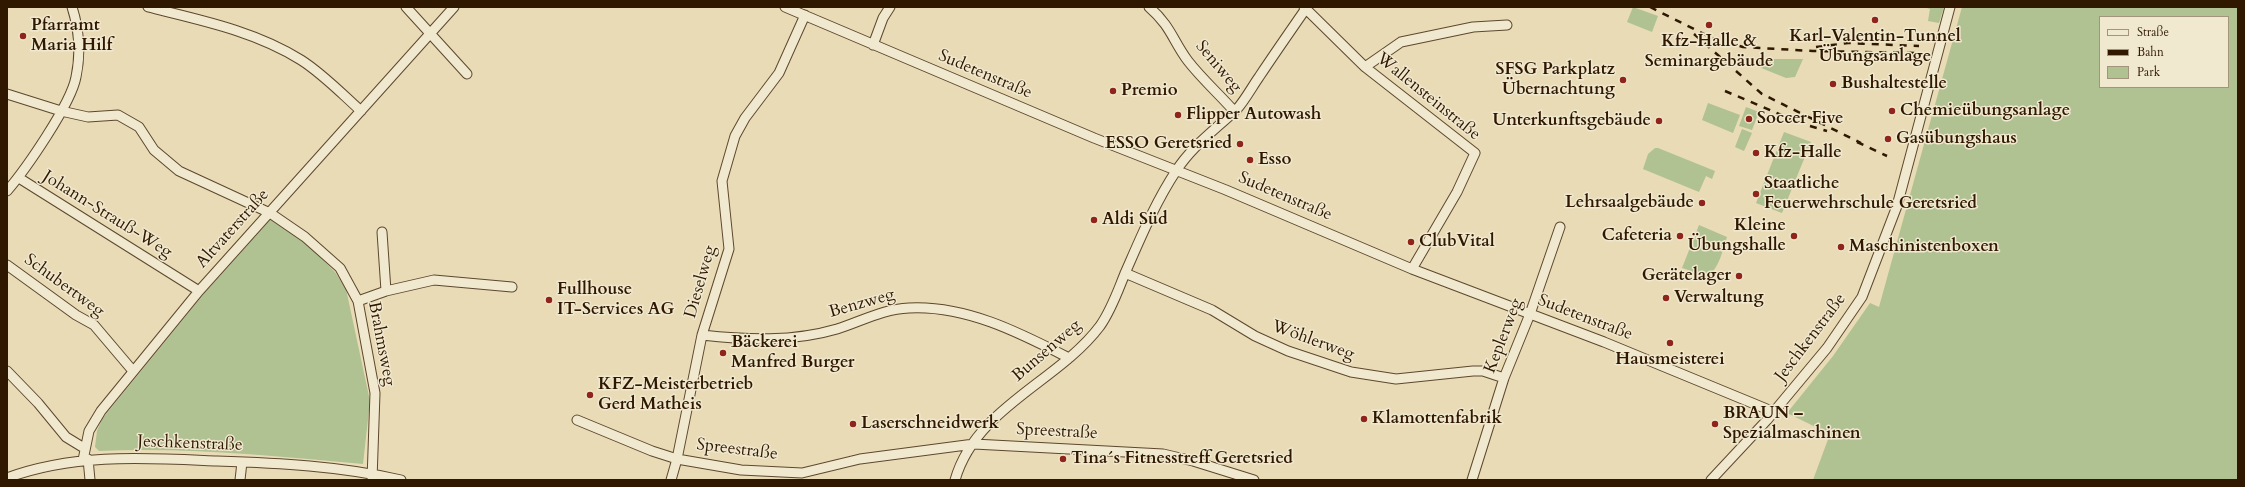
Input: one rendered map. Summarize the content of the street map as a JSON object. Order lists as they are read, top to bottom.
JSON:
{
  "streets": {
    "street": [
      "Seniweg",
      "Sudetenstraße",
      "Wallensteinstraße",
      "Johann-Strauß-Weg",
      "Altvaterstraße",
      "Dieselweg",
      "Schubertweg",
      "Benzweg",
      "Keplerweg",
      "Jeschkenstraße",
      "Wöhlerweg",
      "Brahmsweg",
      "Bunsenweg",
      "Spreestraße"
    ]
  },
  "crossings": [
    ["Seniweg", "Bunsenweg"],
    ["Sudetenstraße", "Wallensteinstraße"],
    ["Sudetenstraße", "Dieselweg"],
    ["Sudetenstraße", "Keplerweg"],
    ["Sudetenstraße", "Jeschkenstraße"],
    ["Sudetenstraße", "Bunsenweg"],
    ["Wallensteinstraße", "Bunsenweg"],
    ["Johann-Strauß-Weg", "Altvaterstraße"],
    ["Altvaterstraße", "Schubertweg"],
    ["Altvaterstraße", "Jeschkenstraße"],
    ["Altvaterstraße", "Brahmsweg"],
    ["Dieselweg", "Benzweg"],
    ["Dieselweg", "Spreestraße"],
    ["Benzweg", "Bunsenweg"],
    ["Keplerweg", "Wöhlerweg"],
    ["Jeschkenstraße", "Brahmsweg"],
    ["Wöhlerweg", "Bunsenweg"],
    ["Bunsenweg", "Spreestraße"]
  ],
  "places": [
    "Karl-Valentin-Tunnel Übungsanlage",
    "Kfz-Halle & Seminargebäude",
    "Pfarramt Maria Hilf",
    "SFSG Parkplatz Übernachtung",
    "Bushaltestelle",
    "Premio",
    "Chemieübungsanlage",
    "Flipper Autowash",
    "Soccer Five",
    "Unterkunftsgebäude",
    "Gasübungshaus",
    "ESSO Geretsried",
    "Kfz-Halle",
    "Esso",
    "Staatliche Feuerwehrschule Geretsried",
    "Lehrsaalgebäude",
    "Aldi Süd",
    "Cafeteria",
    "Kleine Übungshalle",
    "ClubVital",
    "Maschinistenboxen",
    "Gerätelager",
    "Verwaltung",
    "Fullhouse IT-Services AG",
    "Hausmeisterei",
    "Bäckerei Manfred Burger",
    "KFZ-Meisterbetrieb Gerd Matheis",
    "Klamottenfabrik",
    "Laserschneidwerk",
    "BRAUN – Spezialmaschinen",
    "Tina´s Fitnesstreff Geretsried"
  ],
  "legend": ["Straße", "Bahn", "Park"]
}
